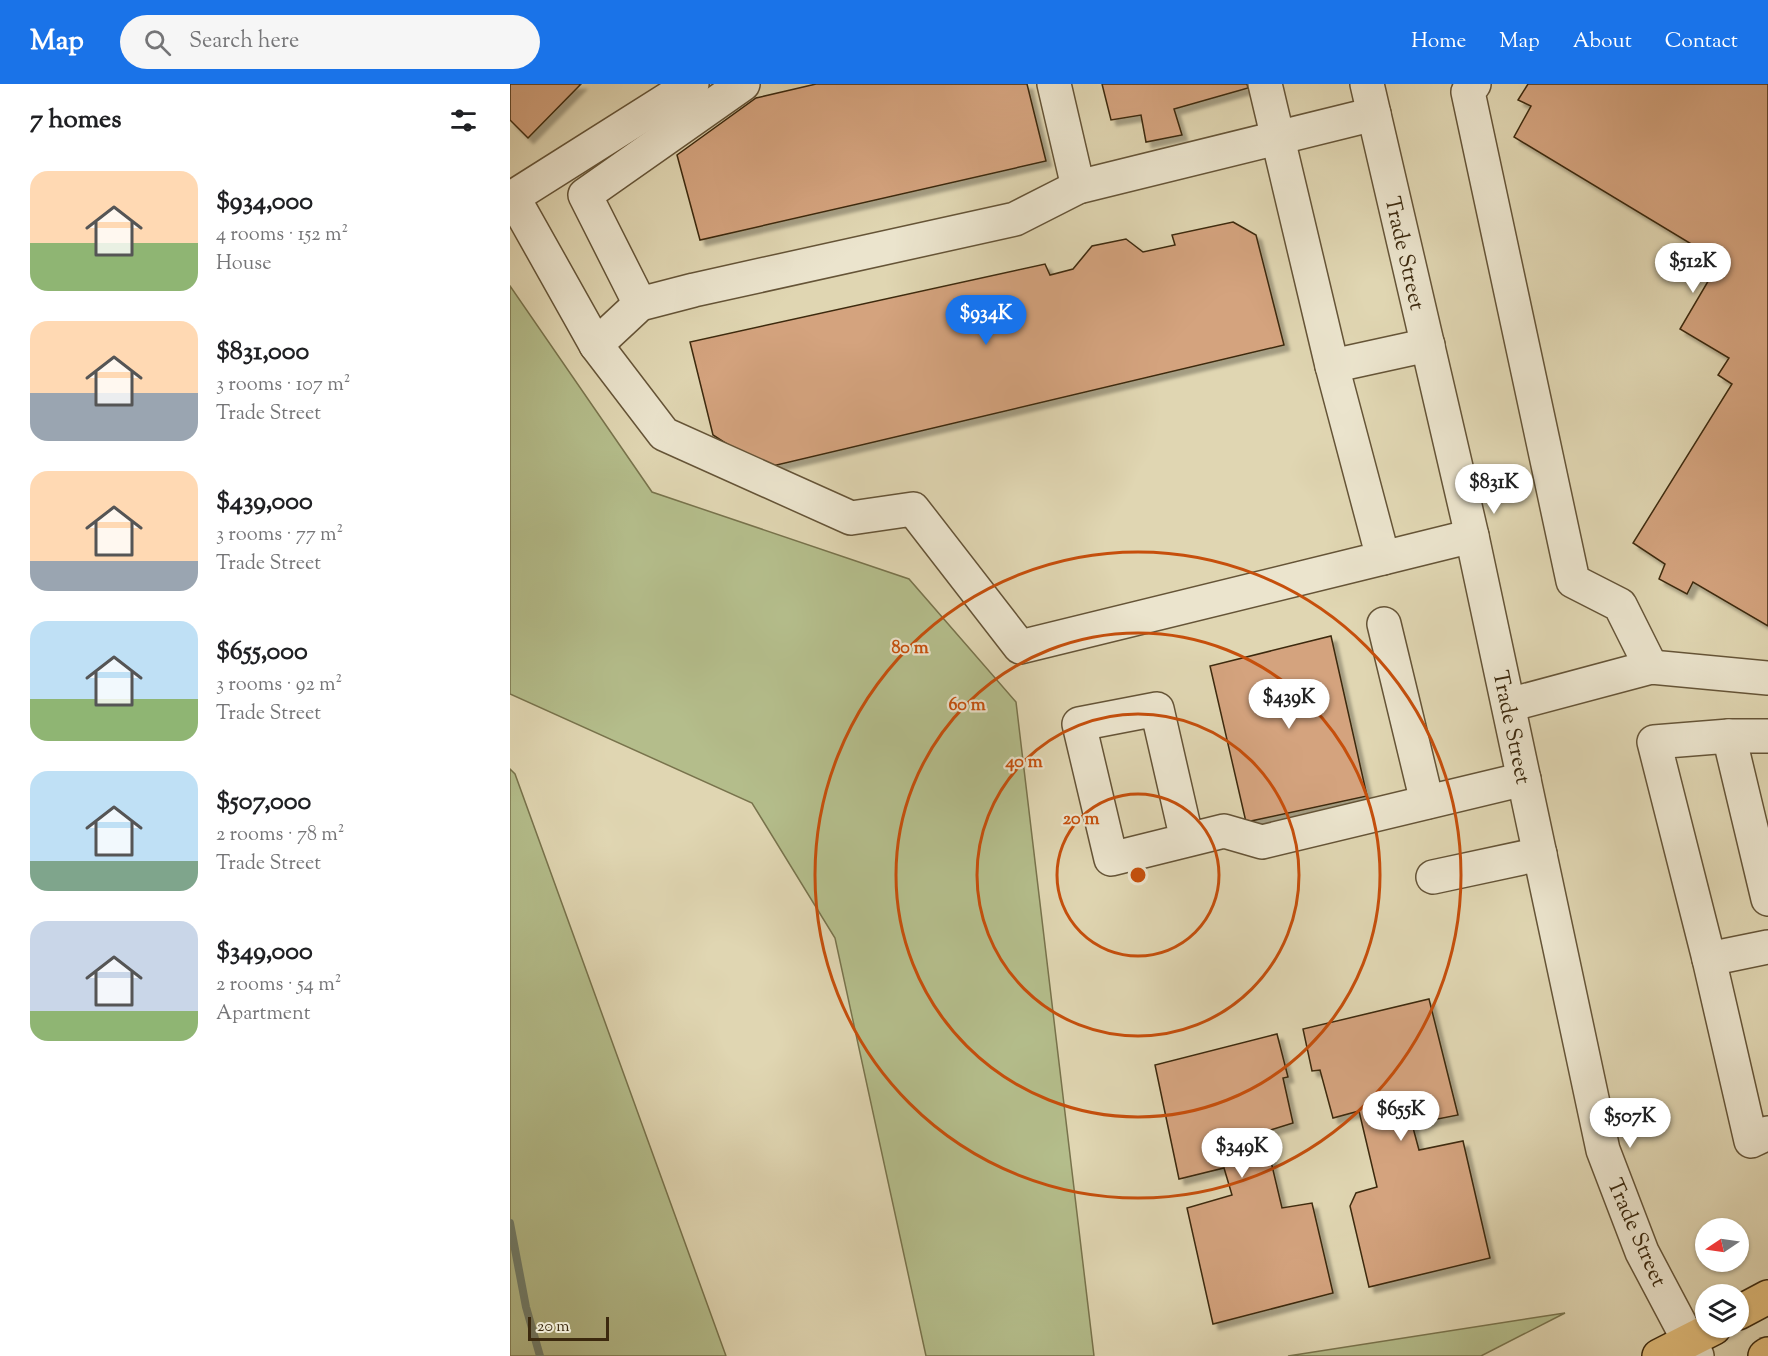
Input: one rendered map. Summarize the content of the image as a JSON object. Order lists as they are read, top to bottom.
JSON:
{
  "streets": {
    "street": ["Trade Street"]
  },
  "scale_bar": "20 m",
  "north": "left",
  "page": {
    "header": "Map",
    "search": "Search here",
    "nav": [
      "Home",
      "Map",
      "About",
      "Contact"
    ],
    "heading": "7 homes",
    "list": [
      {
        "name": "$934,000",
        "note": "4 rooms · 152 m² · House"
      },
      {
        "name": "$831,000",
        "note": "3 rooms · 107 m² · Trade Street"
      },
      {
        "name": "$439,000",
        "note": "3 rooms · 77 m² · Trade Street"
      },
      {
        "name": "$655,000",
        "note": "3 rooms · 92 m² · Trade Street"
      },
      {
        "name": "$507,000",
        "note": "2 rooms · 78 m² · Trade Street"
      },
      {
        "name": "$349,000",
        "note": "2 rooms · 54 m² · Apartment"
      }
    ],
    "price": [
      "$512K",
      "$934K",
      "$831K",
      "$439K",
      "$655K",
      "$507K",
      "$349K"
    ],
    "scale": "20 m"
  },
  "rings": [
    "80 m",
    "60 m",
    "40 m",
    "20 m"
  ]
}
